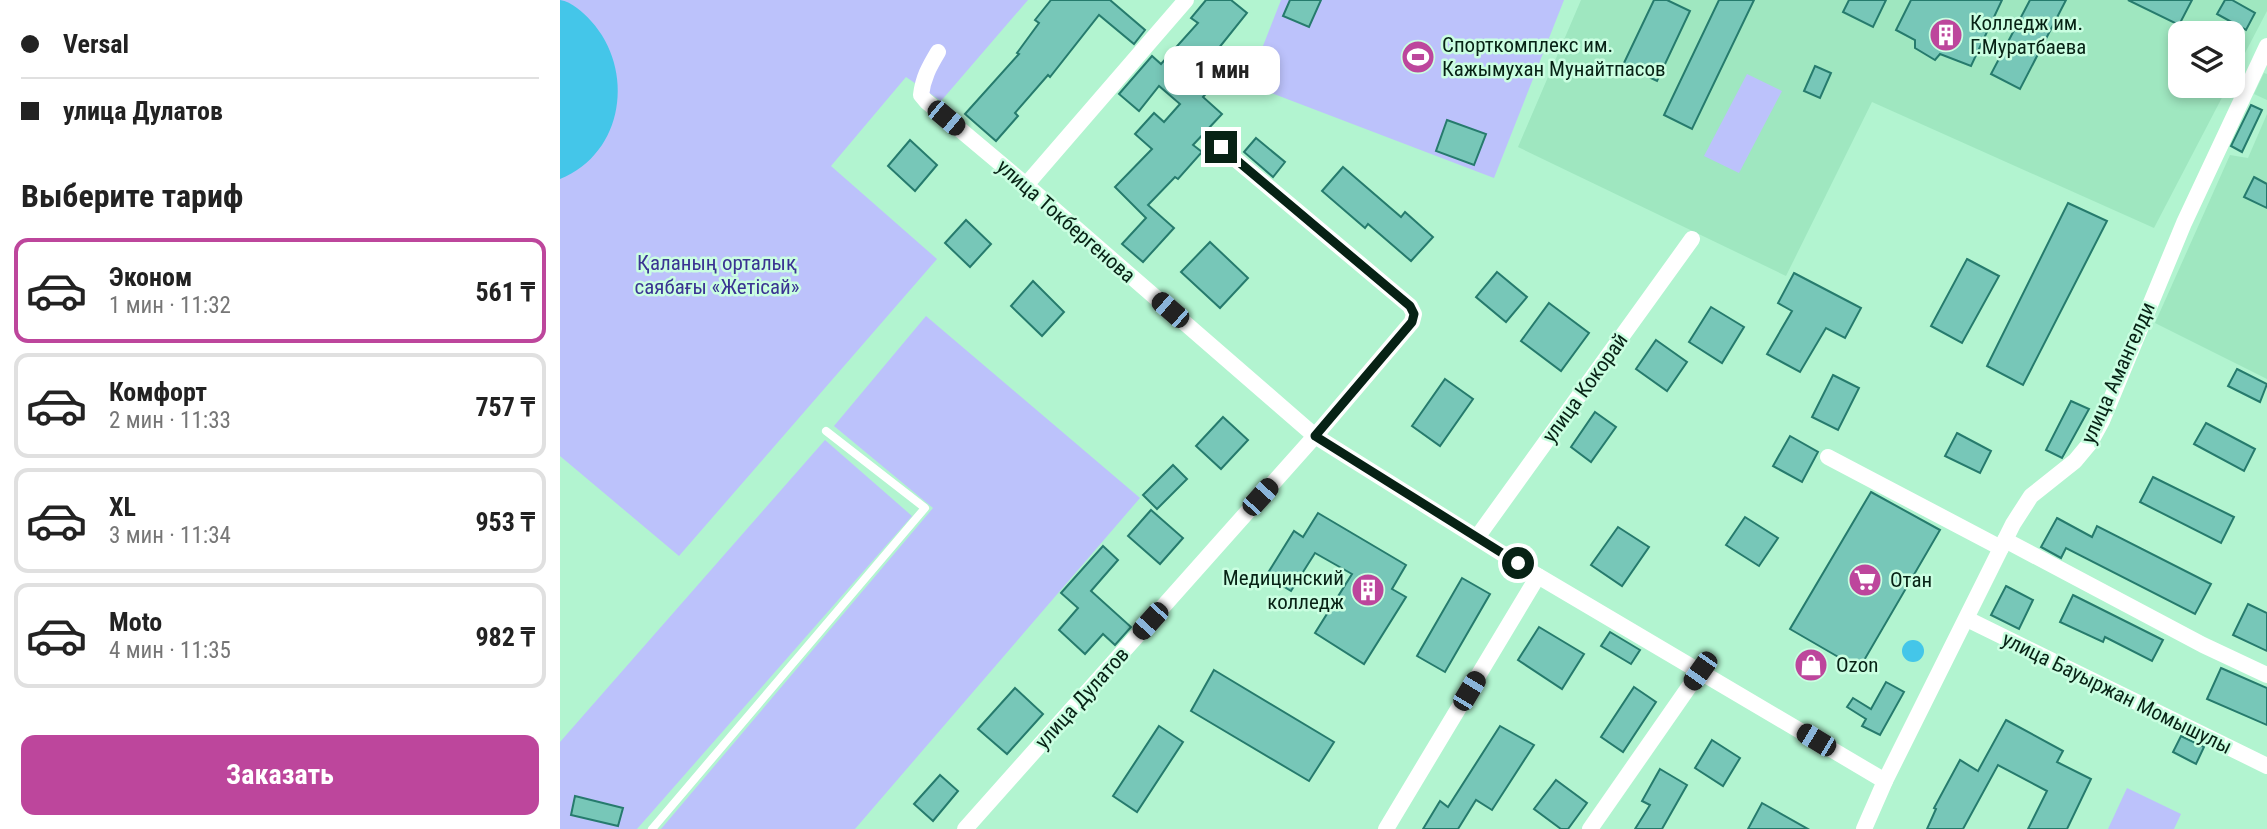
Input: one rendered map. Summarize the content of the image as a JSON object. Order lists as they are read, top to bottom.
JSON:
{
  "streets": {
    "street": [
      "улица Токбергенова",
      "улица Амангелди",
      "улица Кокорай",
      "улица Бауыржан Момышулы",
      "улица Дулатов"
    ]
  },
  "crossings": [
    ["улица Токбергенова", "улица Амангелди"],
    ["улица Токбергенова", "улица Кокорай"],
    ["улица Токбергенова", "улица Дулатов"],
    ["улица Амангелди", "улица Бауыржан Момышулы"]
  ],
  "parks": ["Қаланың орталық саябағы «Жетісай»"],
  "places": {
    "building": ["Колледж им. Г.Муратбаева", "Медицинский колледж"],
    "sports": ["Спорткомплекс им. Кажымухан Мунайтпасов"],
    "supermarket": ["Отан"],
    "shop": ["Ozon"]
  },
  "page": {
    "banner": ["Versal", "улица Дулатов"],
    "bubble": "1 мин",
    "heading": "Выберите тариф",
    "list": [
      {
        "name": "Эконом",
        "note": "1 мин · 11:32",
        "value": "561 ₸"
      },
      {
        "name": "Комфорт",
        "note": "2 мин · 11:33",
        "value": "757 ₸"
      },
      {
        "name": "XL",
        "note": "3 мин · 11:34",
        "value": "953 ₸"
      },
      {
        "name": "Moto",
        "note": "4 мин · 11:35",
        "value": "982 ₸"
      }
    ],
    "buttons": "Заказать"
  }
}
